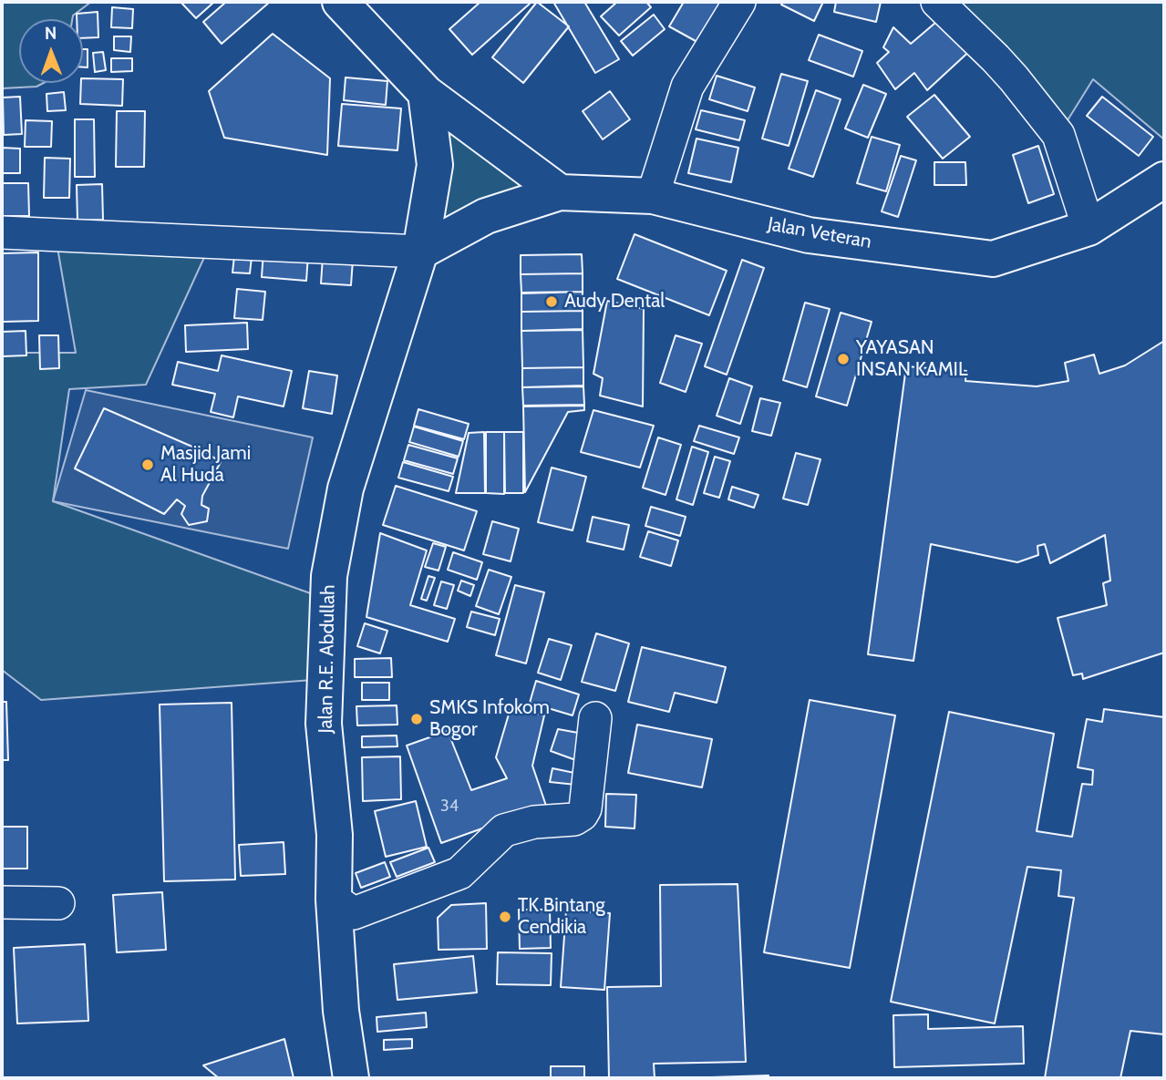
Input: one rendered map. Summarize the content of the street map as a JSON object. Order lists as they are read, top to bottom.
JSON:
{
  "streets": {
    "main road": ["Jalan Veteran", "Jalan R.E. Abdullah"]
  },
  "places": [
    "Audy Dental",
    "YAYASAN INSAN KAMIL",
    "Masjid Jami Al Huda",
    "SMKS Infokom Bogor",
    "TK Bintang Cendikia"
  ],
  "house_numbers": ["34"],
  "north": "top"
}
